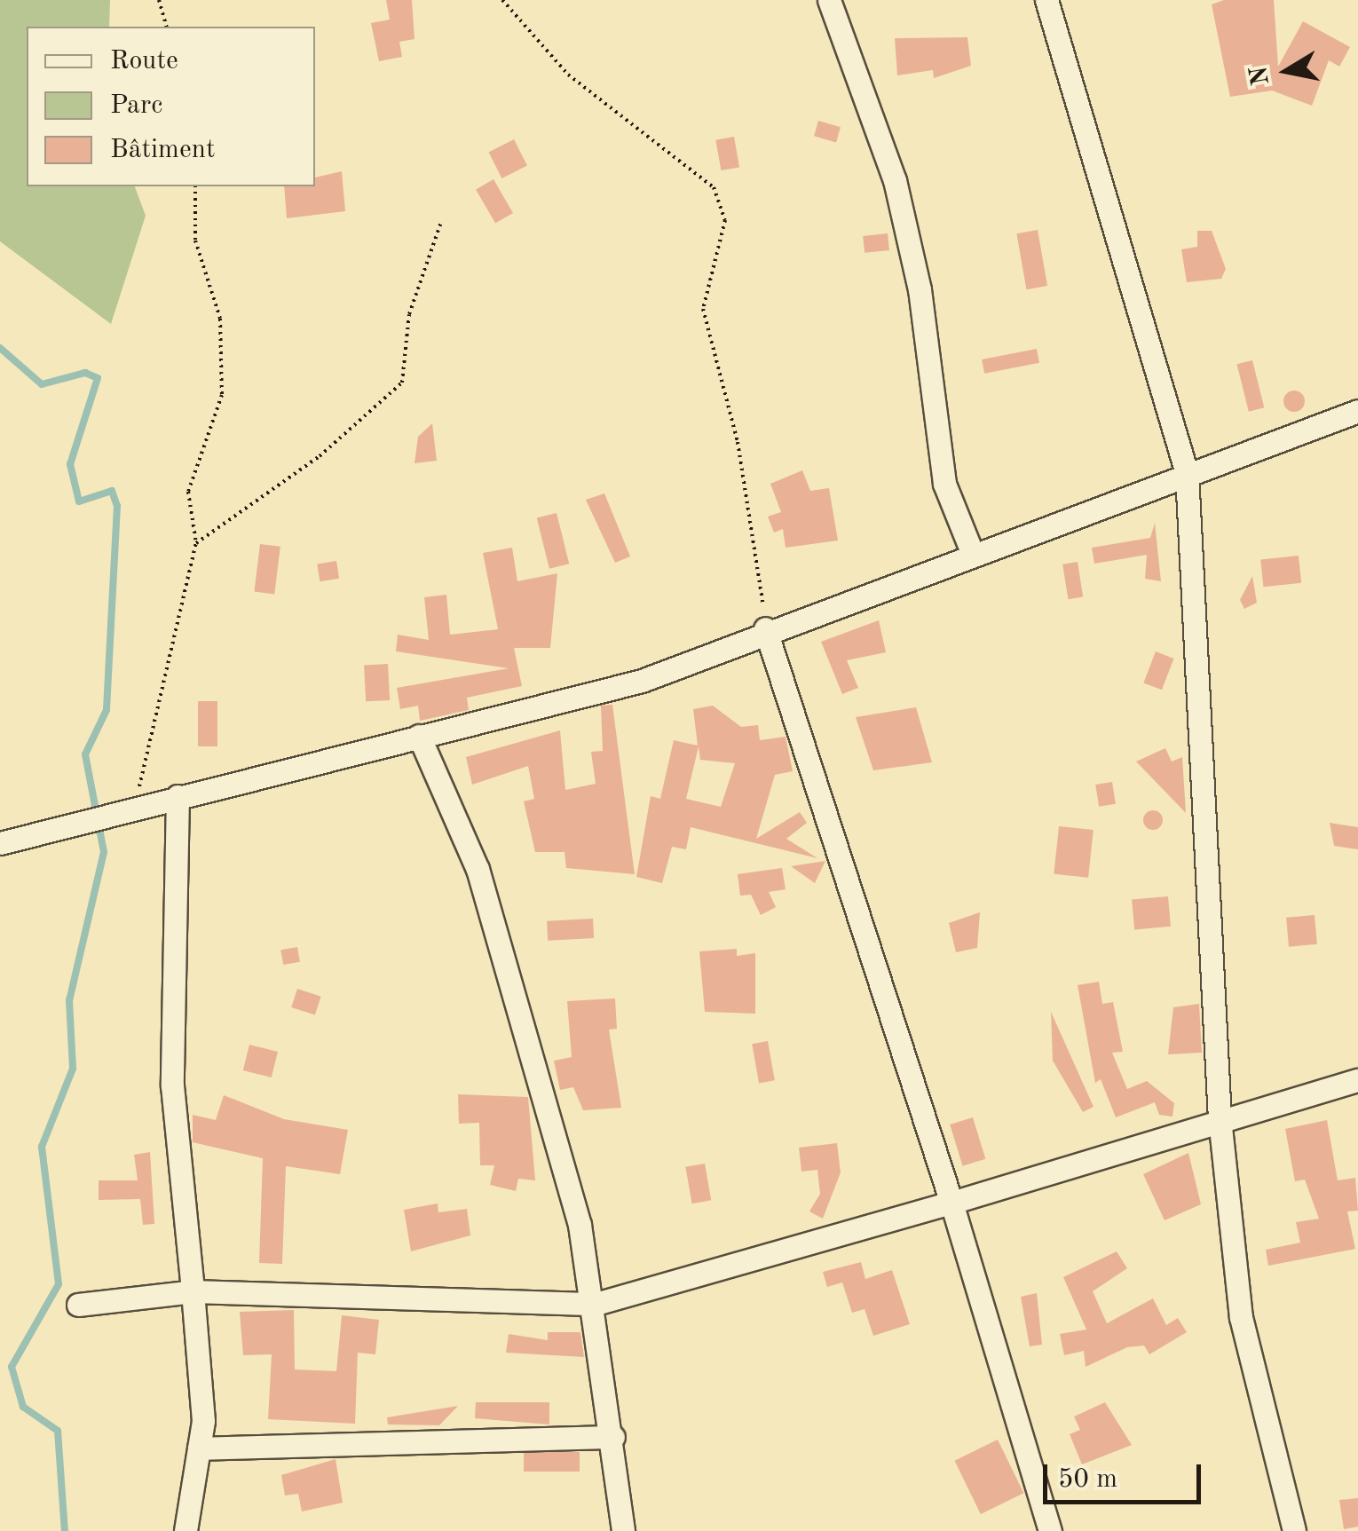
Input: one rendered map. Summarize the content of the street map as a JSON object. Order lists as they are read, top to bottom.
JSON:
{
  "legend": ["Route", "Parc", "Bâtiment"],
  "scale_bar": "50 m",
  "north": "left"
}
